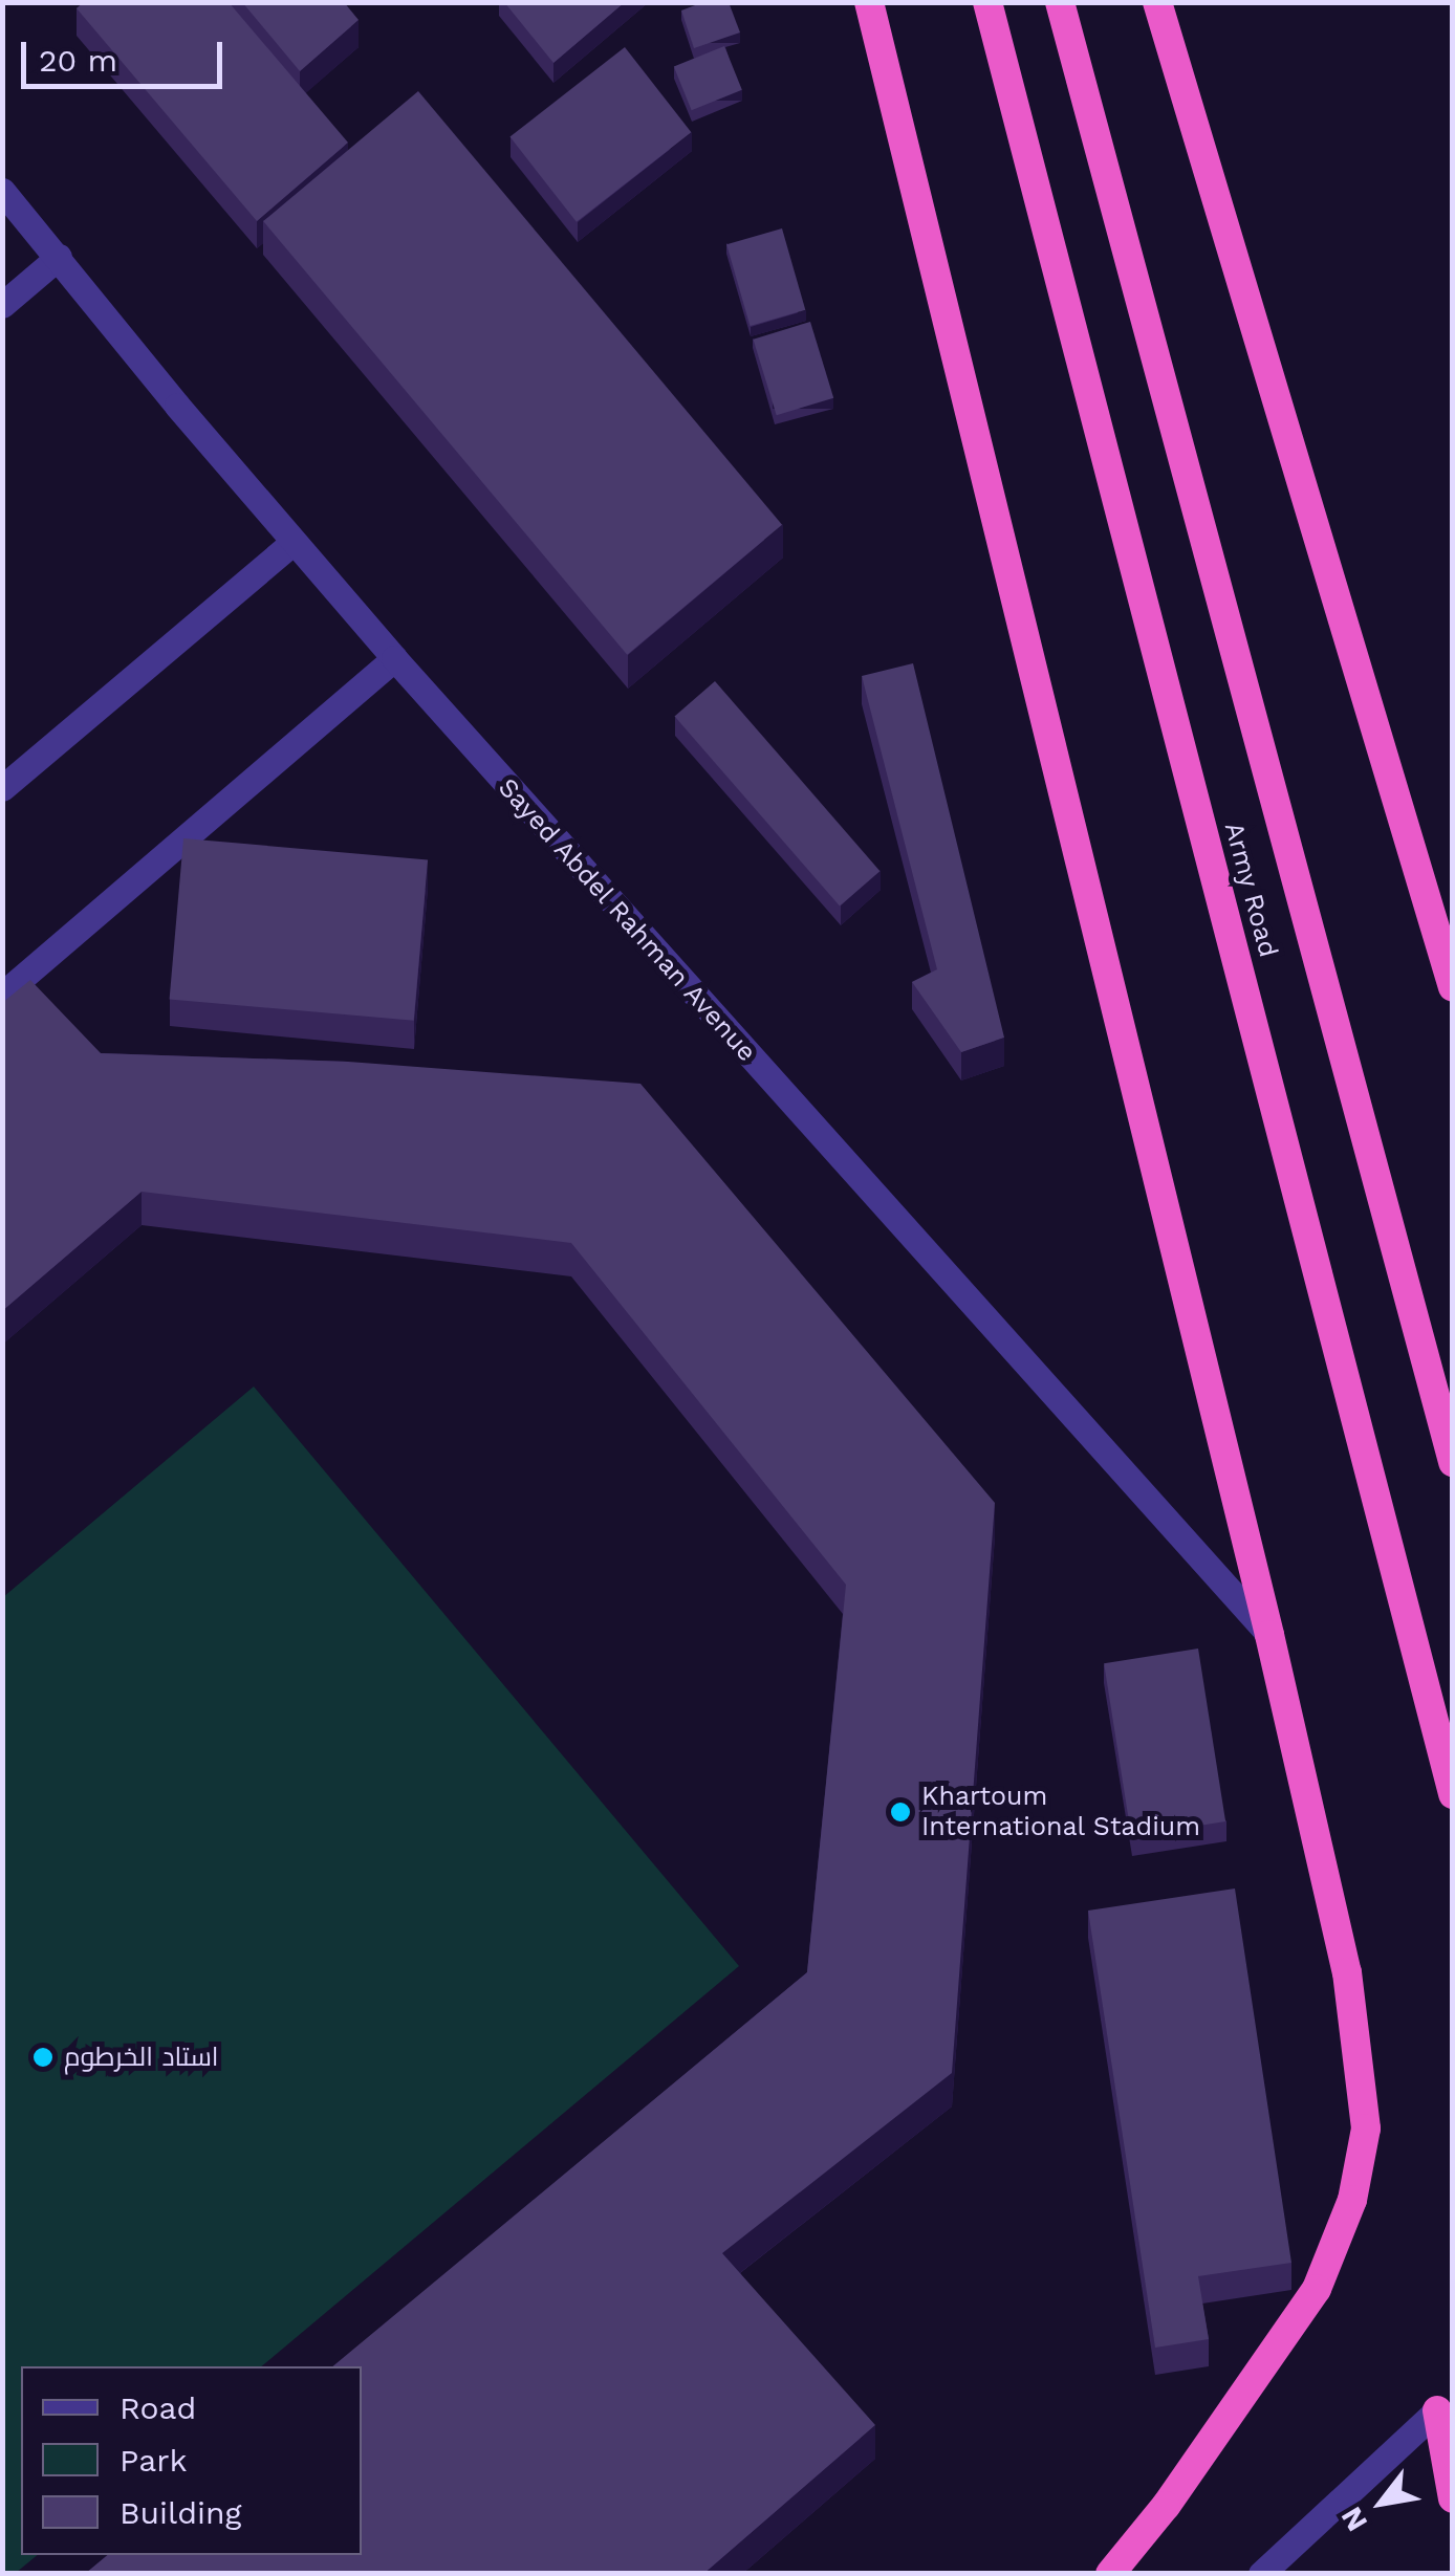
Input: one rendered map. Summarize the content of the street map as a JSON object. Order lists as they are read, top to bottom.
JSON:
{
  "streets": {
    "highway": ["Army Road"],
    "street": ["Sayed Abdel Rahman Avenue"]
  },
  "places": ["Khartoum International Stadium", "استاد الخرطوم"],
  "legend": ["Road", "Park", "Building"],
  "scale_bar": "20 m",
  "north": "bottom left"
}
